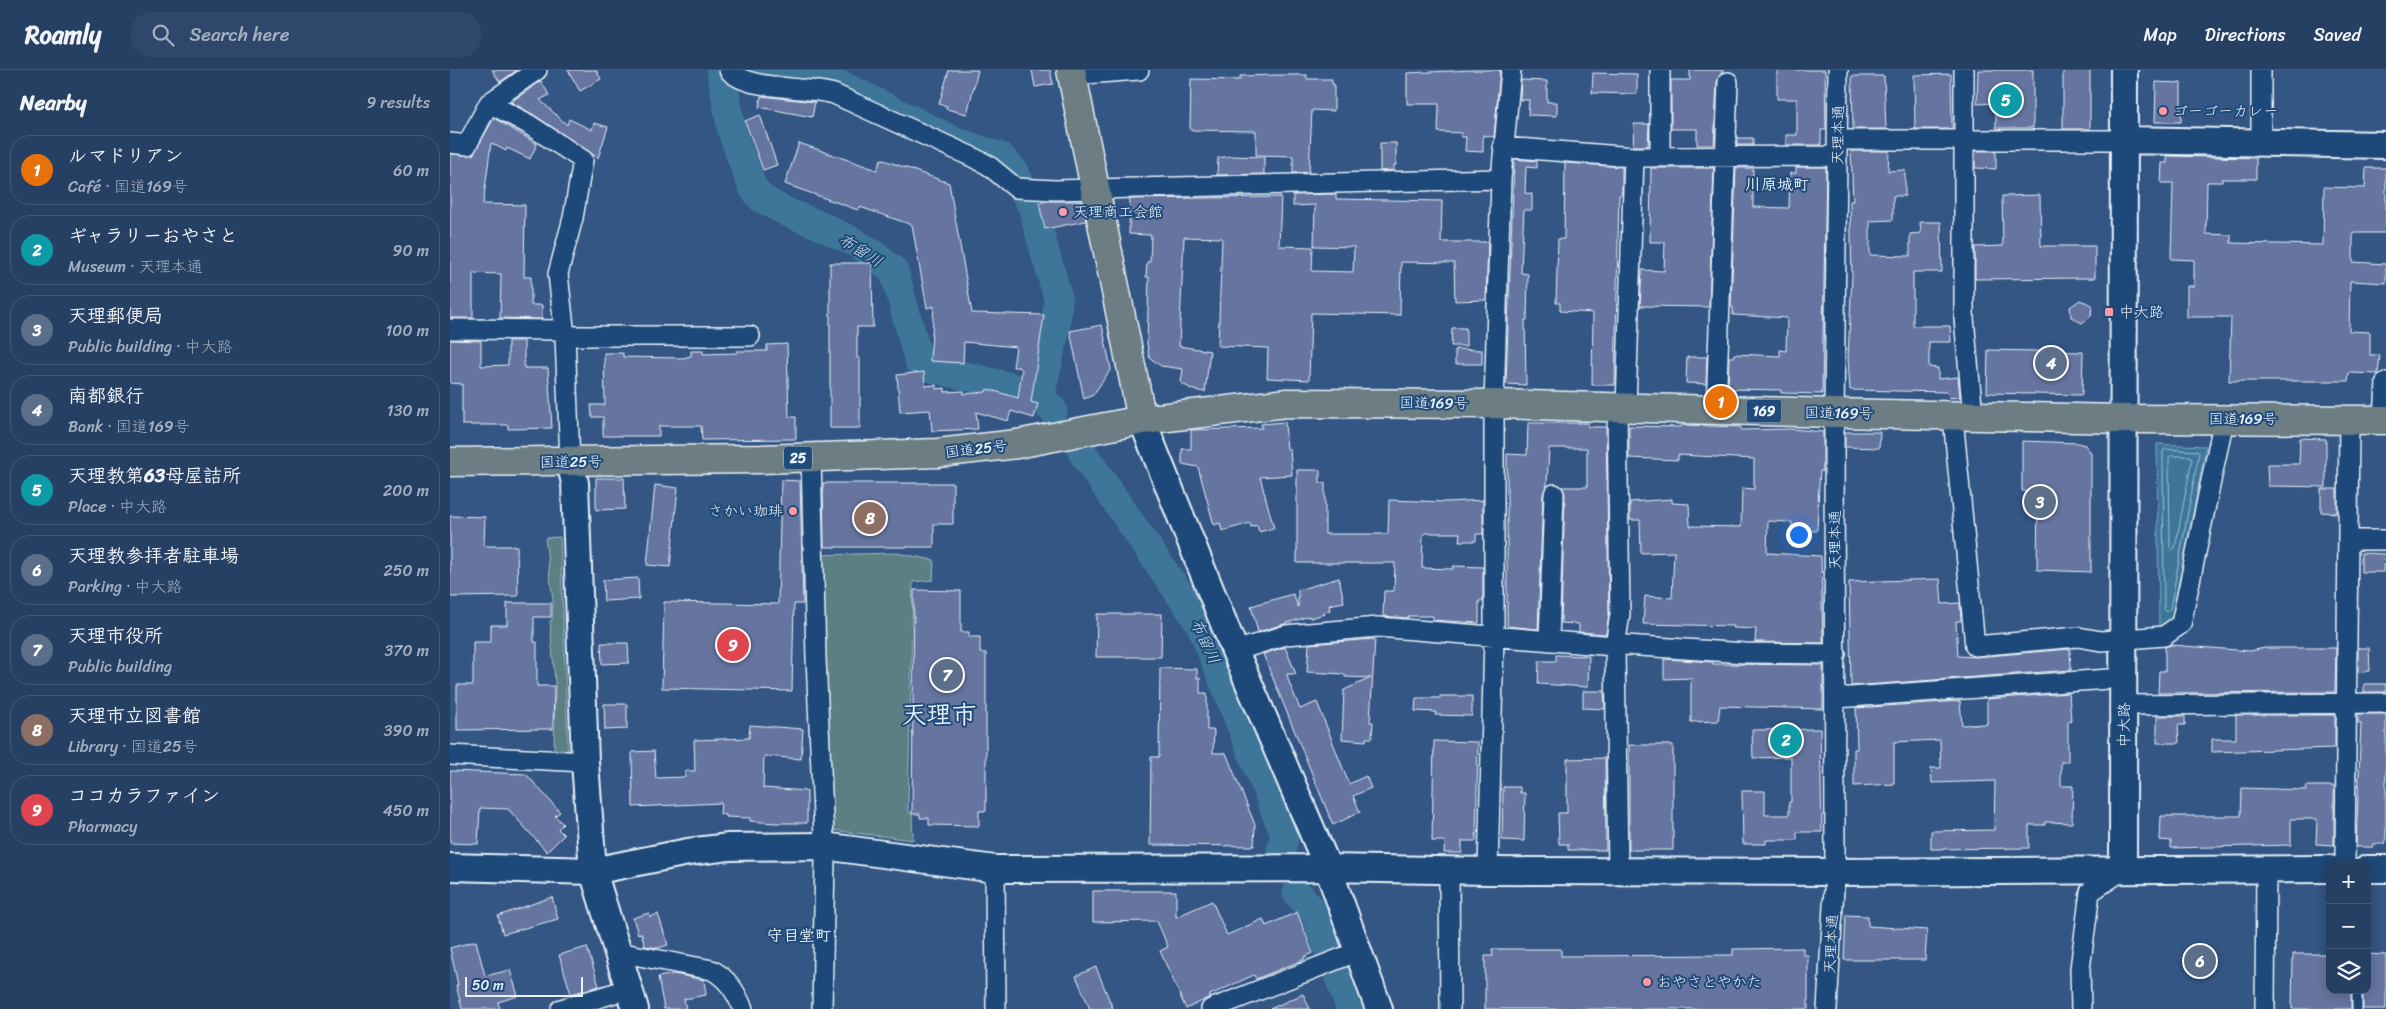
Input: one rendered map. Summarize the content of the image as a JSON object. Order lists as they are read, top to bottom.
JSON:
{
  "streets": {
    "highway": [
      "国道169号",
      "169",
      "国道25号",
      "25"
    ],
    "street": ["天理本通", "中大路"]
  },
  "crossings": [
    ["天理本通", "国道169号"],
    ["国道169号", "国道25号"],
    ["国道169号", "中大路"]
  ],
  "districts": ["川原城町", "天理市", "守目堂町"],
  "water": ["布留川"],
  "places": {
    "other": [
      "ゴーゴーカレー",
      "天理商工会館",
      "さかい珈琲",
      "おやさとやかた"
    ],
    "transit": ["中大路"]
  },
  "scale_bar": "50 m",
  "page": {
    "header": "Roamly",
    "search": "Search here",
    "nav": ["Map", "Directions", "Saved"],
    "heading": ["Nearby", "9 results"],
    "pins": [
      "5",
      "4",
      "1",
      "3",
      "8",
      "9",
      "7",
      "2",
      "6"
    ],
    "list": [
      {
        "mark": "1",
        "name": "ルマドリアン",
        "note": "Café · 国道169号",
        "value": "60 m"
      },
      {
        "mark": "2",
        "name": "ギャラリーおやさと",
        "note": "Museum · 天理本通",
        "value": "90 m"
      },
      {
        "mark": "3",
        "name": "天理郵便局",
        "note": "Public building · 中大路",
        "value": "100 m"
      },
      {
        "mark": "4",
        "name": "南都銀行",
        "note": "Bank · 国道169号",
        "value": "130 m"
      },
      {
        "mark": "5",
        "name": "天理教第63母屋詰所",
        "note": "Place · 中大路",
        "value": "200 m"
      },
      {
        "mark": "6",
        "name": "天理教参拝者駐車場",
        "note": "Parking · 中大路",
        "value": "250 m"
      },
      {
        "mark": "7",
        "name": "天理市役所",
        "note": "Public building",
        "value": "370 m"
      },
      {
        "mark": "8",
        "name": "天理市立図書館",
        "note": "Library · 国道25号",
        "value": "390 m"
      },
      {
        "mark": "9",
        "name": "ココカラファイン",
        "note": "Pharmacy",
        "value": "450 m"
      }
    ],
    "map_buttons": ["+", "−"],
    "scale": "50 m"
  }
}
